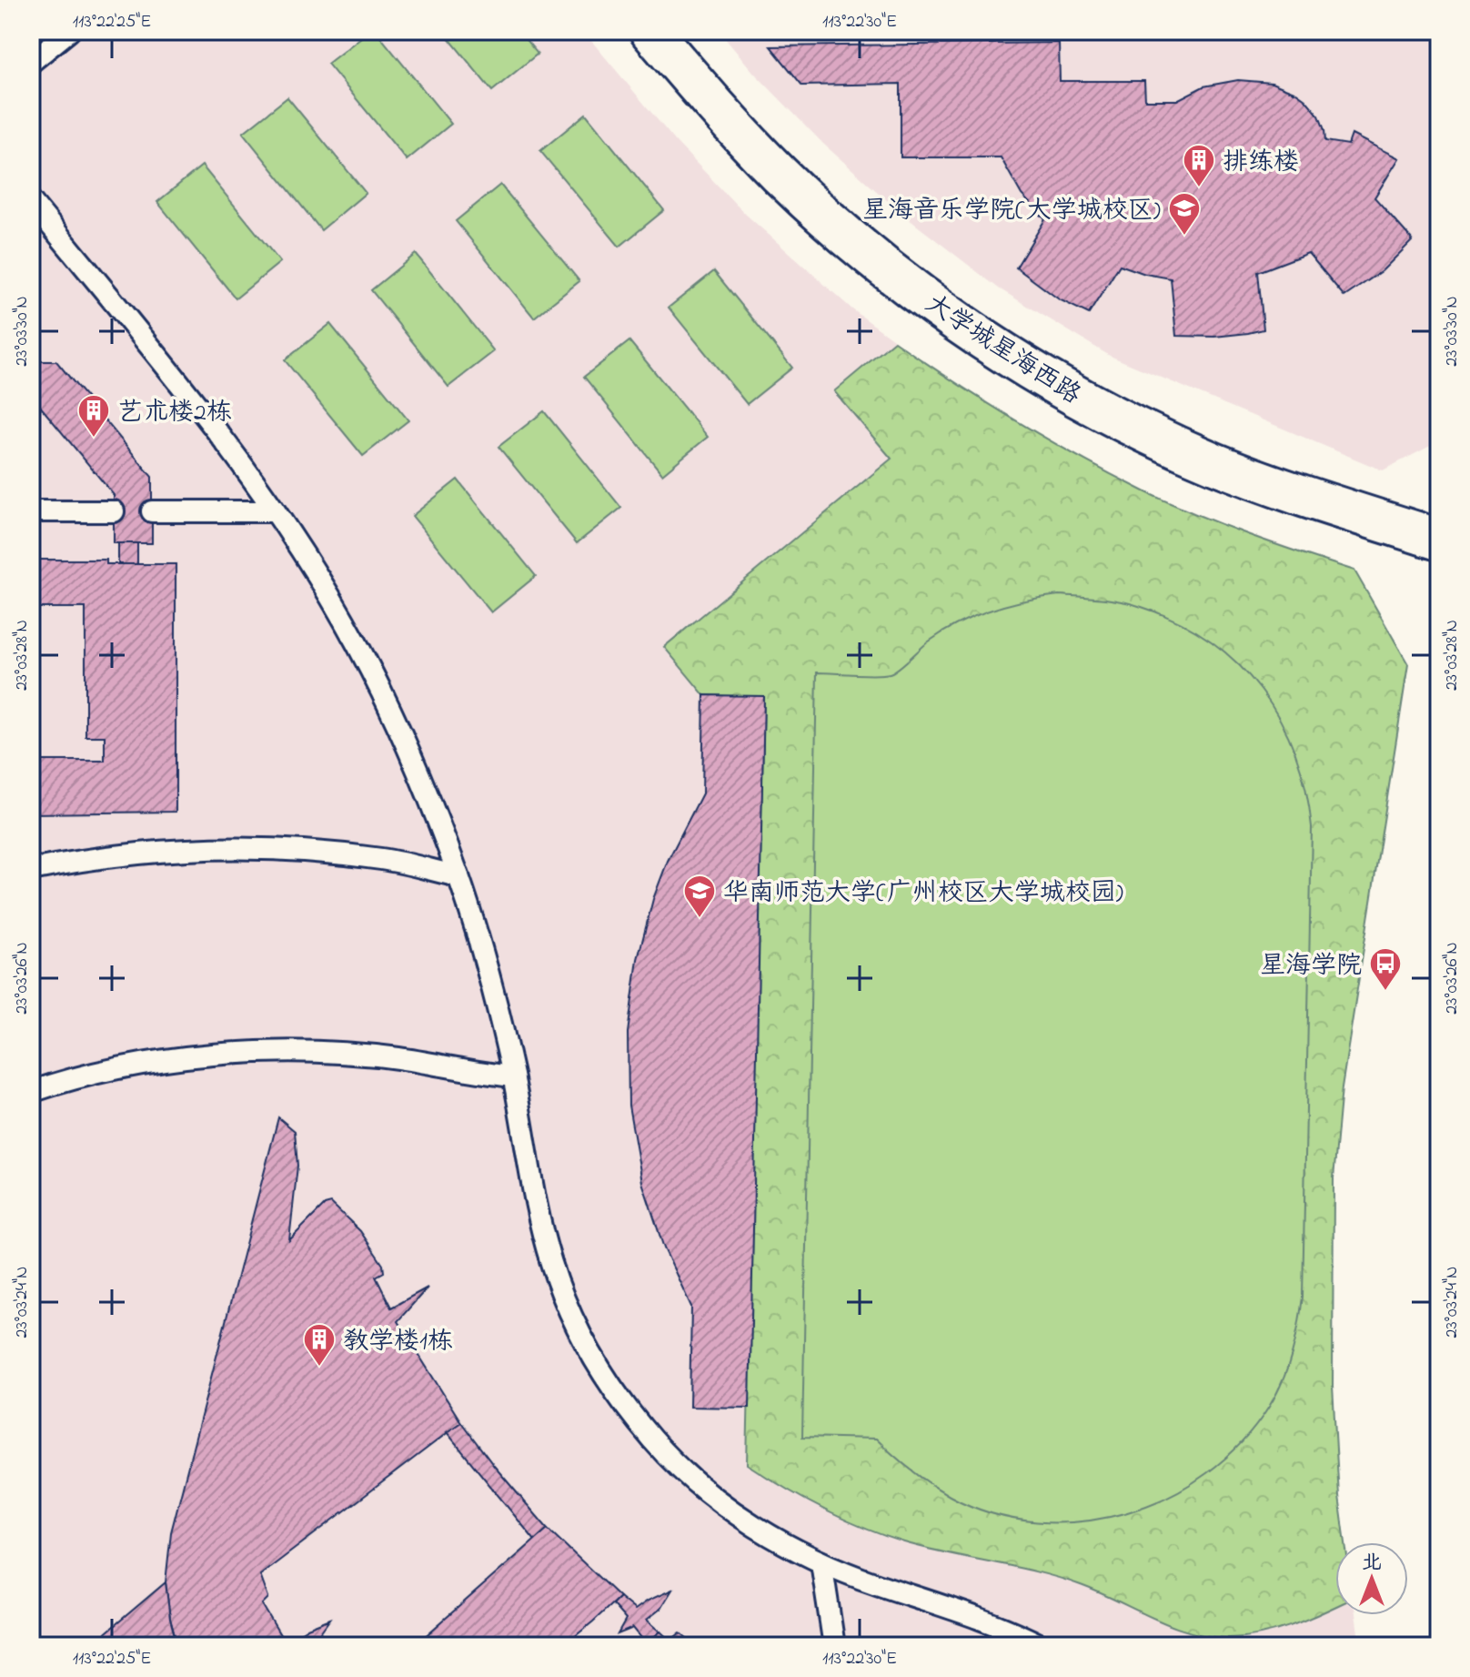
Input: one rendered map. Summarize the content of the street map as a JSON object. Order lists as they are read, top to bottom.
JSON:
{
  "streets": {
    "street": ["大学城星海西路"]
  },
  "places": {
    "building": ["排练楼", "艺术楼2栋", "教学楼1栋"],
    "school or university": ["星海音乐学院(大学城校区)", "华南师范大学(广州校区大学城校园)"],
    "bus stop": ["星海学院"]
  },
  "north": "top",
  "coordinates": [
    "113°22'25\"E",
    "113°22'30\"E",
    "23°03'30\"N",
    "23°03'28\"N",
    "23°03'26\"N",
    "23°03'24\"N"
  ]
}
